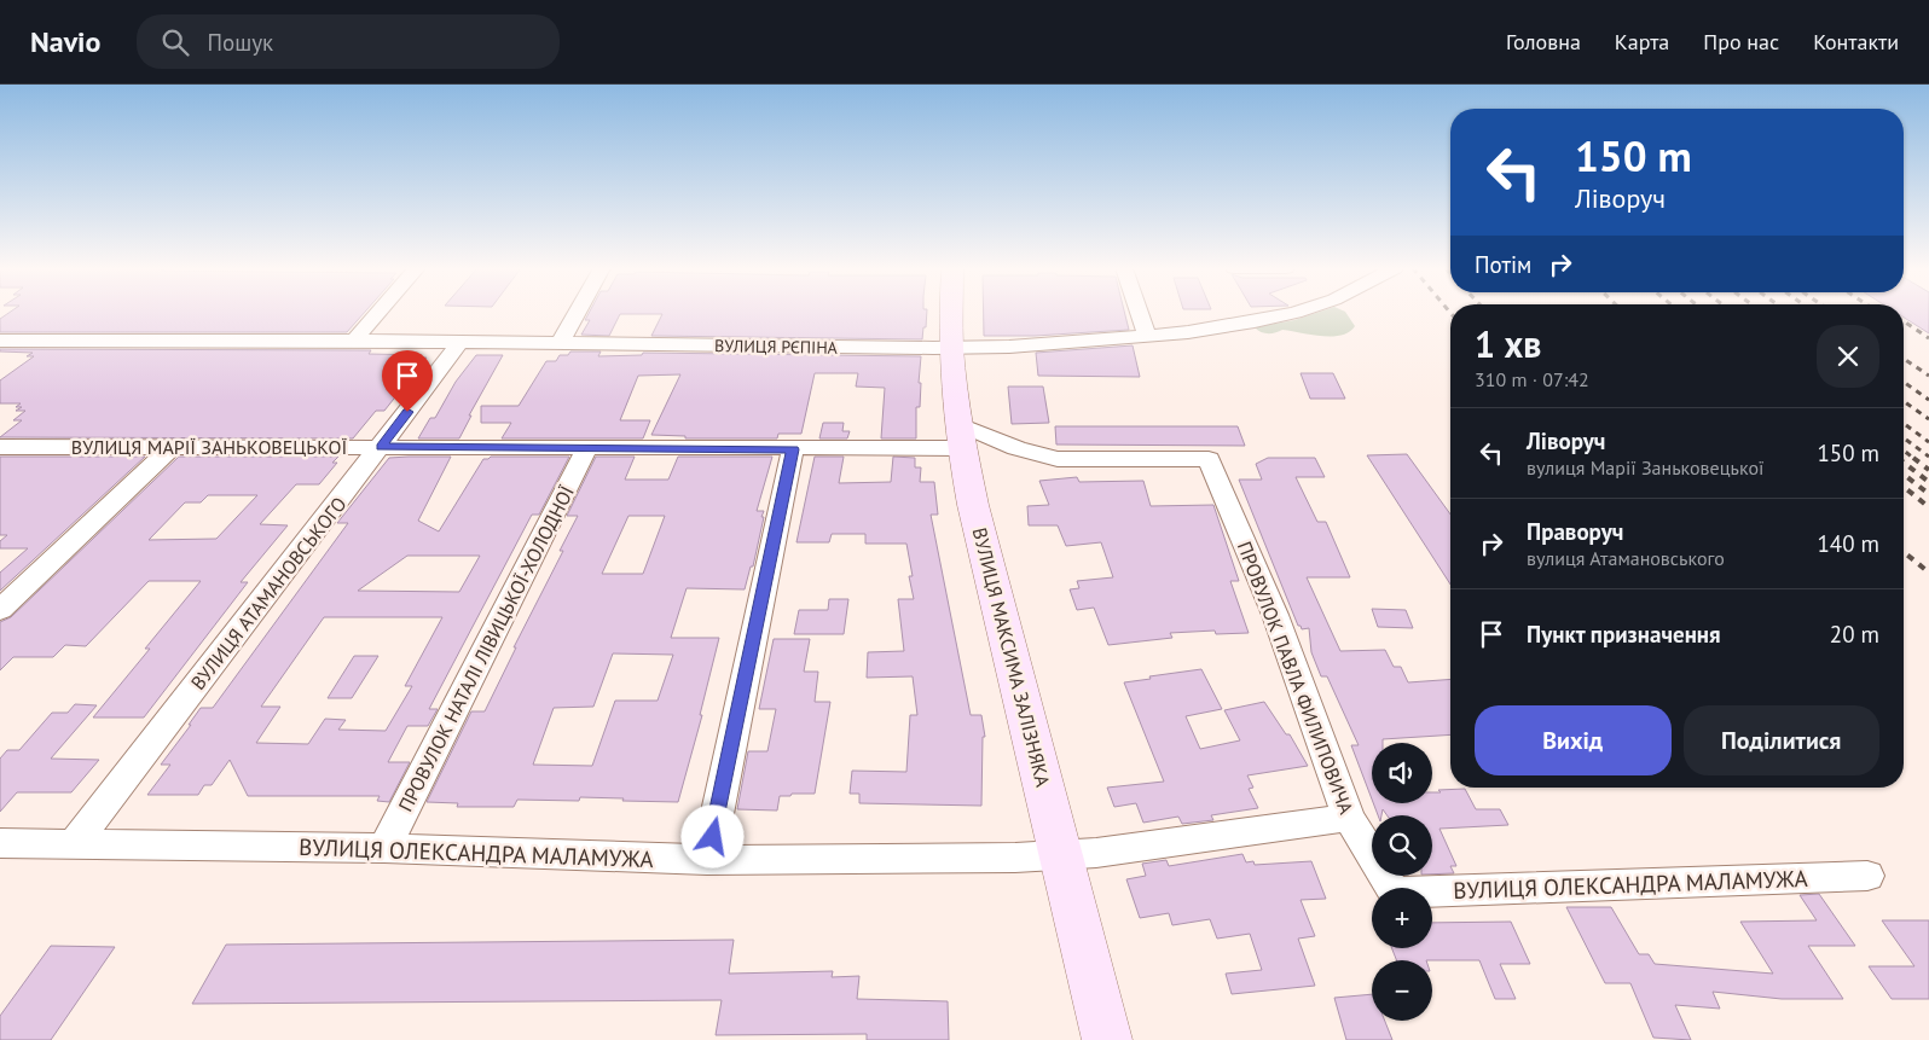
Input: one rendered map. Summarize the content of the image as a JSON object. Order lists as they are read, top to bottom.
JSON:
{
  "streets": {
    "main road": ["ВУЛИЦЯ МАКСИМА ЗАЛІЗНЯКА"],
    "street": [
      "ВУЛИЦЯ РЄПІНА",
      "ВУЛИЦЯ МАРІЇ ЗАНЬКОВЕЦЬКОЇ",
      "ВУЛИЦЯ АТАМАНОВСЬКОГО",
      "ПРОВУЛОК НАТАЛІ ЛІВИЦЬКОЇ-ХОЛОДНОЇ",
      "ПРОВУЛОК ПАВЛА ФИЛИПОВИЧА",
      "ВУЛИЦЯ ОЛЕКСАНДРА МАЛАМУЖА"
    ]
  },
  "crossings": [
    ["ВУЛИЦЯ РЄПІНА", "ВУЛИЦЯ АТАМАНОВСЬКОГО"],
    ["ВУЛИЦЯ РЄПІНА", "ВУЛИЦЯ МАКСИМА ЗАЛІЗНЯКА"],
    ["ВУЛИЦЯ МАРІЇ ЗАНЬКОВЕЦЬКОЇ", "ВУЛИЦЯ АТАМАНОВСЬКОГО"],
    ["ВУЛИЦЯ МАРІЇ ЗАНЬКОВЕЦЬКОЇ", "ПРОВУЛОК НАТАЛІ ЛІВИЦЬКОЇ-ХОЛОДНОЇ"],
    ["ВУЛИЦЯ МАРІЇ ЗАНЬКОВЕЦЬКОЇ", "ВУЛИЦЯ МАКСИМА ЗАЛІЗНЯКА"],
    ["ВУЛИЦЯ МАРІЇ ЗАНЬКОВЕЦЬКОЇ", "ПРОВУЛОК ПАВЛА ФИЛИПОВИЧА"],
    ["ВУЛИЦЯ АТАМАНОВСЬКОГО", "ВУЛИЦЯ ОЛЕКСАНДРА МАЛАМУЖА"],
    ["ПРОВУЛОК НАТАЛІ ЛІВИЦЬКОЇ-ХОЛОДНОЇ", "ВУЛИЦЯ ОЛЕКСАНДРА МАЛАМУЖА"],
    ["ВУЛИЦЯ МАКСИМА ЗАЛІЗНЯКА", "ПРОВУЛОК ПАВЛА ФИЛИПОВИЧА"],
    ["ВУЛИЦЯ МАКСИМА ЗАЛІЗНЯКА", "ВУЛИЦЯ ОЛЕКСАНДРА МАЛАМУЖА"],
    ["ПРОВУЛОК ПАВЛА ФИЛИПОВИЧА", "ВУЛИЦЯ ОЛЕКСАНДРА МАЛАМУЖА"]
  ],
  "page": {
    "header": "Navio",
    "search": "Пошук",
    "nav": [
      "Головна",
      "Карта",
      "Про нас",
      "Контакти"
    ],
    "turn": ["150 m", "Ліворуч"],
    "then": "Потім",
    "heading": ["1 хв", "310 m · 07:42"],
    "list": [
      {
        "name": "Ліворуч",
        "note": "вулиця Марії Заньковецької",
        "value": "150 m"
      },
      {
        "name": "Праворуч",
        "note": "вулиця Атамановського",
        "value": "140 m"
      },
      {
        "name": "Пункт призначення",
        "value": "20 m"
      }
    ],
    "buttons": ["Вихід", "Поділитися"],
    "map_buttons": ["+", "−"]
  }
}
